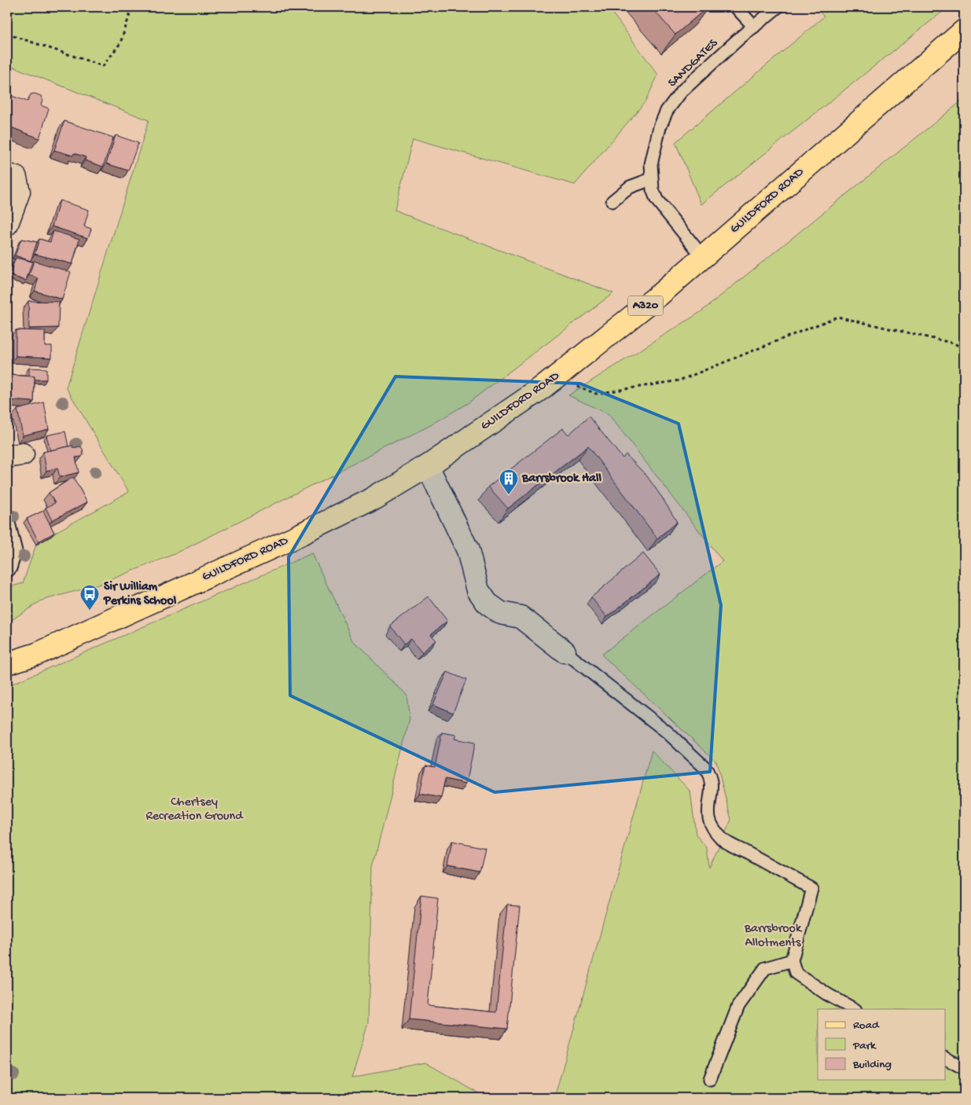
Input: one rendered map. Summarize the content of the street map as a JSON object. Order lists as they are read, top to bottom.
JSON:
{
  "streets": {
    "main road": ["GUILDFORD ROAD", "A320"],
    "lane": ["SANDGATES"]
  },
  "crossings": [
    ["SANDGATES", "GUILDFORD ROAD"]
  ],
  "parks": ["Chertsey Recreation Ground", "Barrsbrook Allotments"],
  "places": {
    "building": ["Barrsbrook Hall"],
    "bus stop": ["Sir William Perkins School"]
  },
  "legend": ["Road", "Park", "Building"]
}
